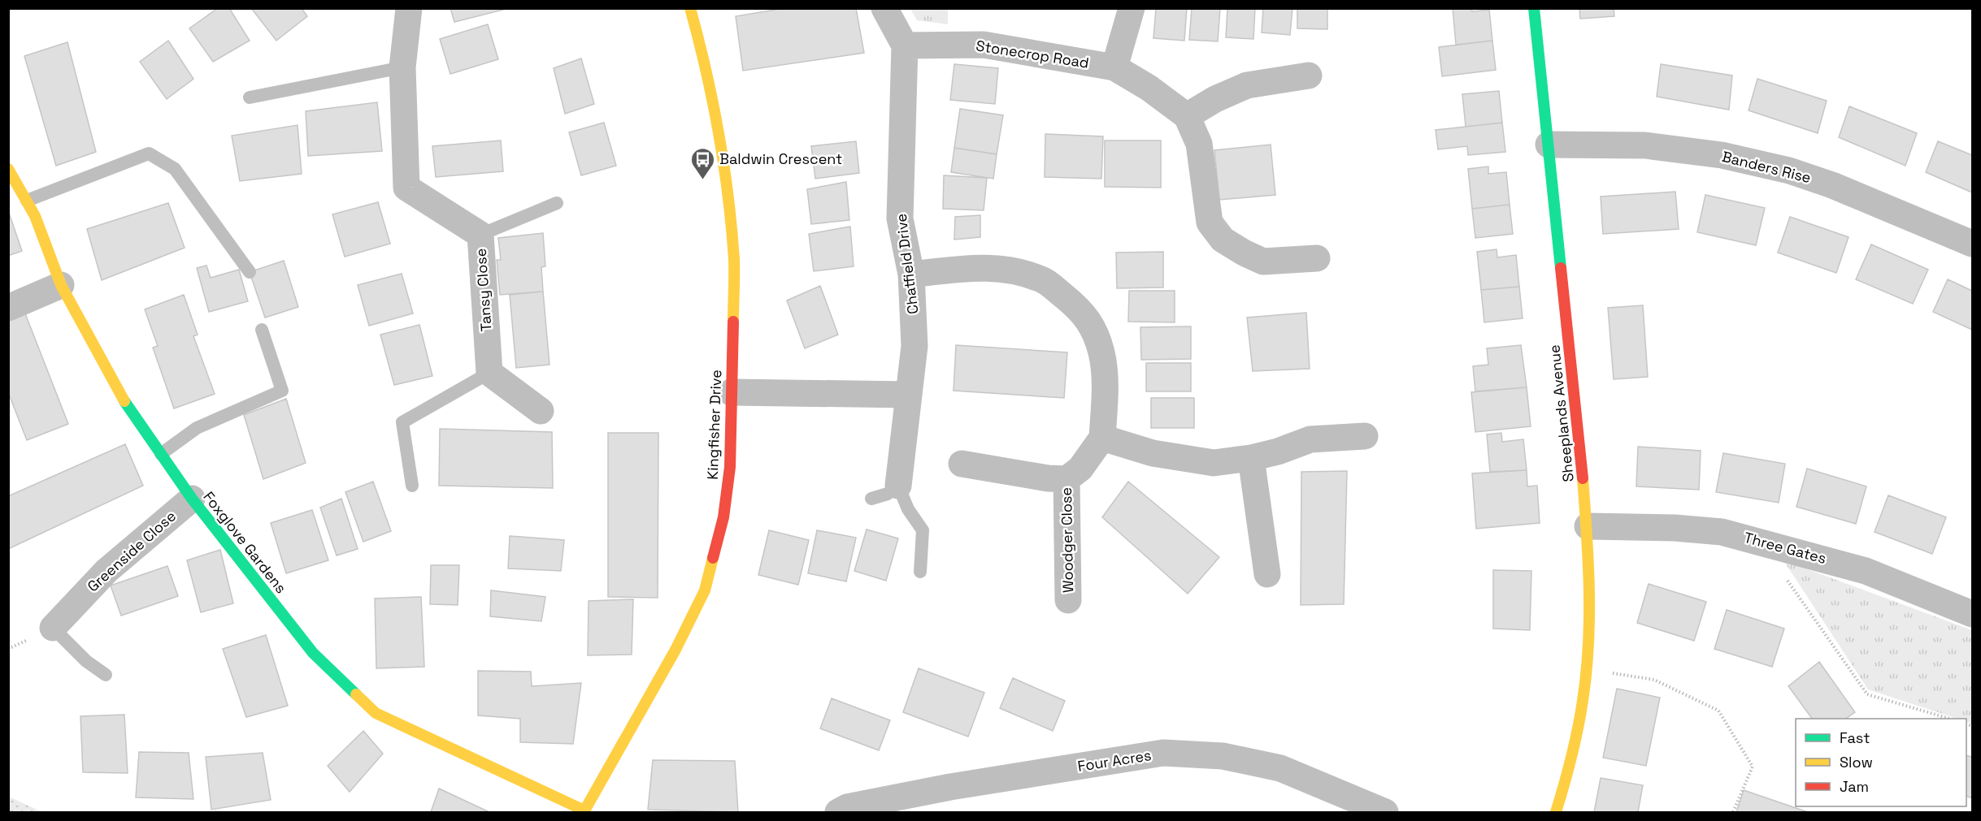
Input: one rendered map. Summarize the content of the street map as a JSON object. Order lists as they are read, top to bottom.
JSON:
{
  "streets": {
    "street": [
      "Stonecrop Road",
      "Banders Rise",
      "Chatfield Drive",
      "Tansy Close",
      "Sheeplands Avenue",
      "Kingfisher Drive",
      "Woodger Close",
      "Foxglove Gardens",
      "Three Gates",
      "Greenside Close",
      "Four Acres"
    ]
  },
  "crossings": [
    ["Stonecrop Road", "Chatfield Drive"],
    ["Banders Rise", "Sheeplands Avenue"],
    ["Sheeplands Avenue", "Three Gates"],
    ["Kingfisher Drive", "Foxglove Gardens"],
    ["Foxglove Gardens", "Greenside Close"]
  ],
  "places": {
    "bus stop": ["Baldwin Crescent"]
  },
  "legend": ["Fast", "Slow", "Jam"]
}
